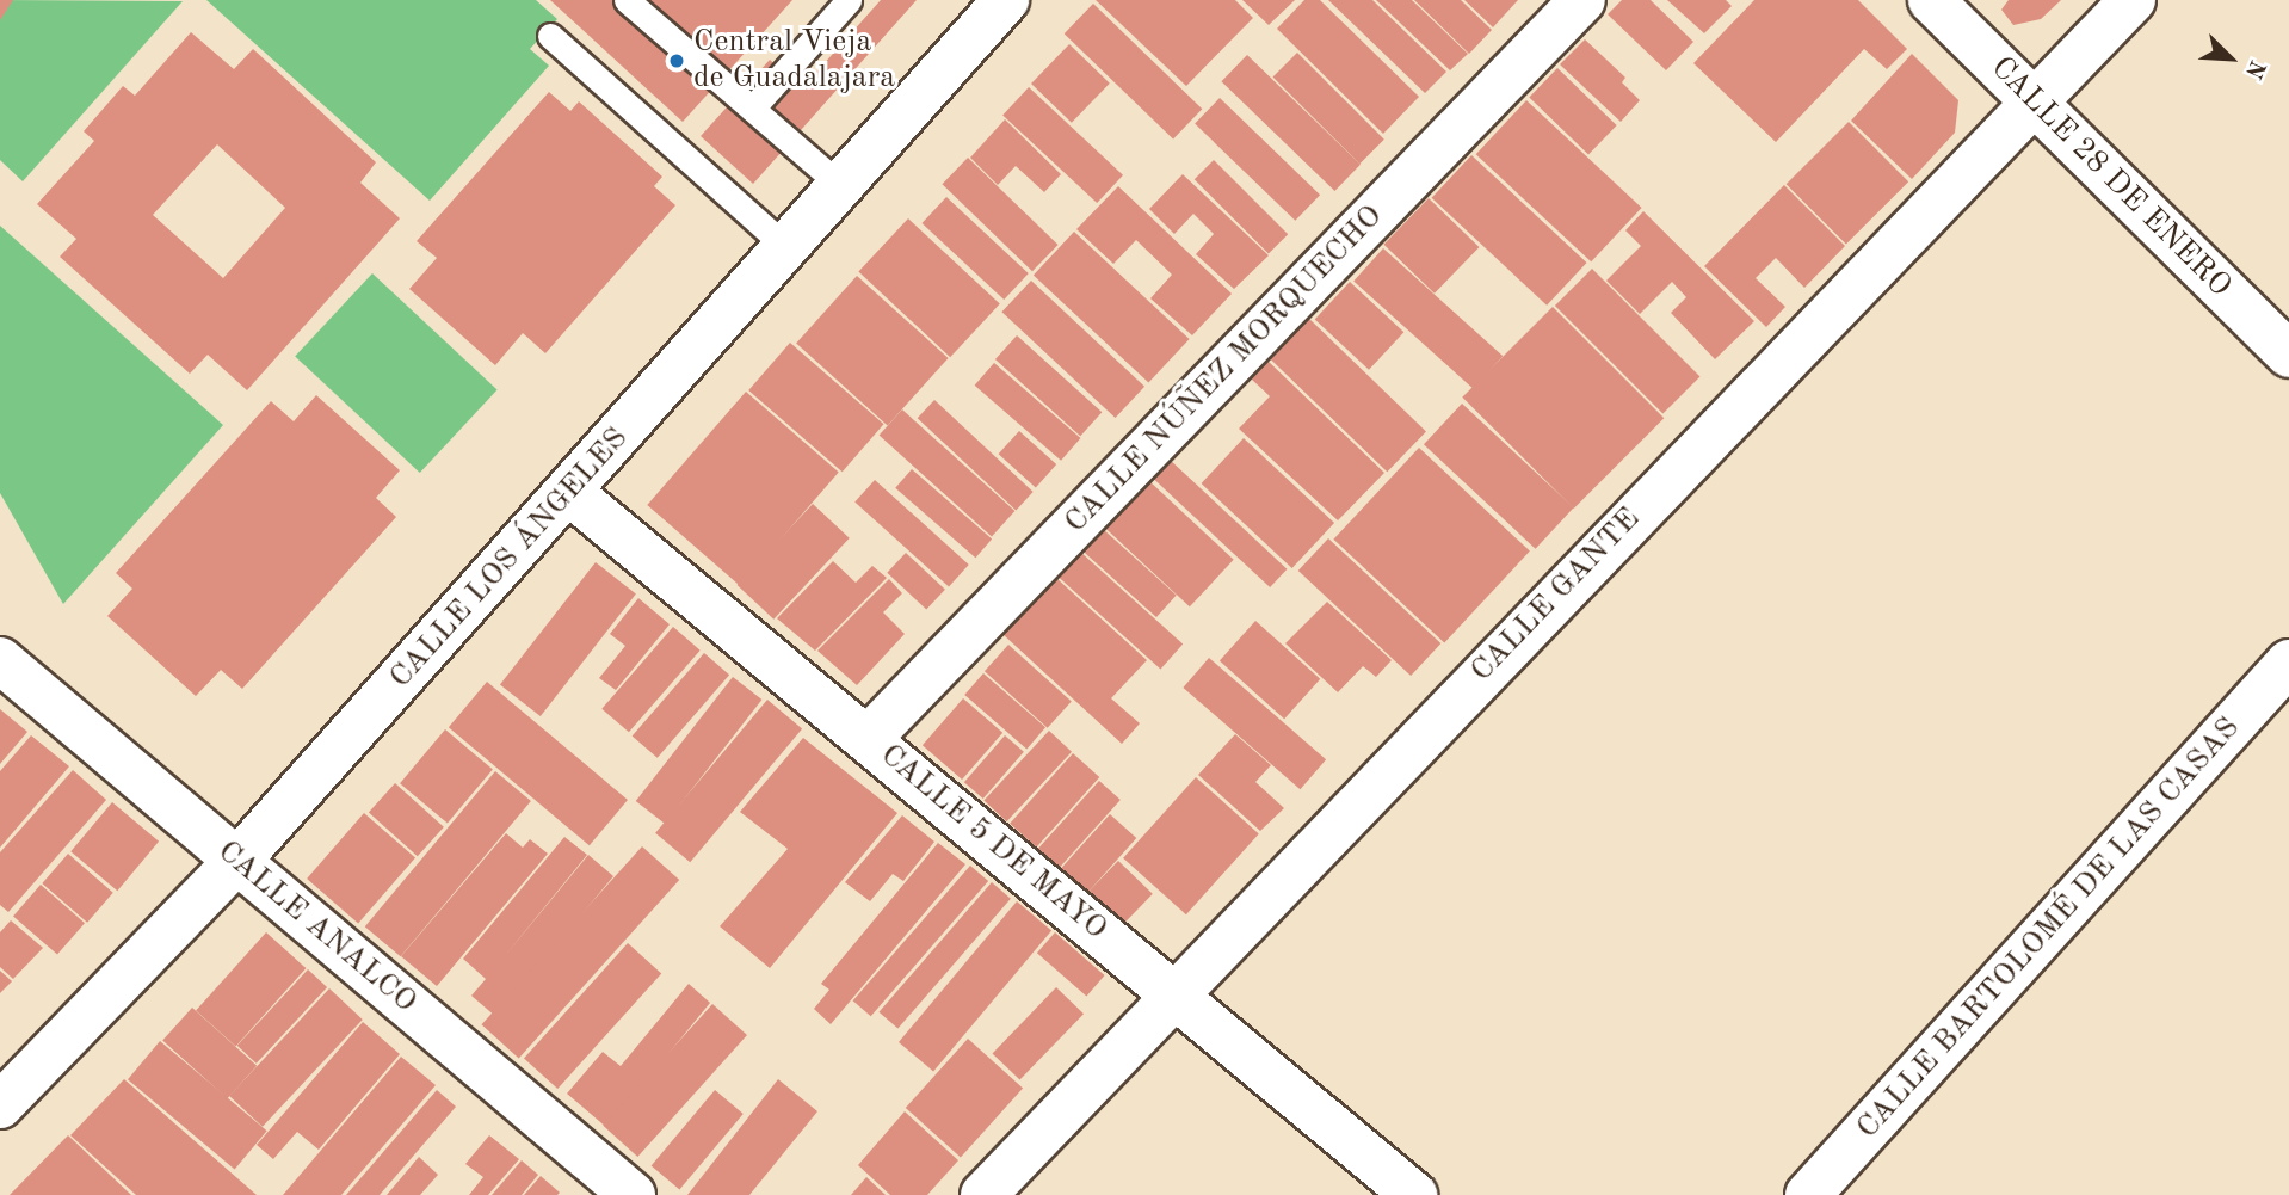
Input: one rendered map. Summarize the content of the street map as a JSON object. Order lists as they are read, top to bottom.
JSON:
{
  "streets": {
    "street": [
      "CALLE 28 DE ENERO",
      "CALLE NÚÑEZ MORQUECHO",
      "CALLE LOS ÁNGELES",
      "CALLE GANTE",
      "CALLE 5 DE MAYO",
      "CALLE ANALCO",
      "CALLE BARTOLOMÉ DE LAS CASAS"
    ]
  },
  "crossings": [
    ["CALLE 28 DE ENERO", "CALLE GANTE"],
    ["CALLE NÚÑEZ MORQUECHO", "CALLE 5 DE MAYO"],
    ["CALLE LOS ÁNGELES", "CALLE 5 DE MAYO"],
    ["CALLE LOS ÁNGELES", "CALLE ANALCO"],
    ["CALLE GANTE", "CALLE 5 DE MAYO"]
  ],
  "places": ["Central Vieja de Guadalajara"],
  "north": "bottom right"
}
